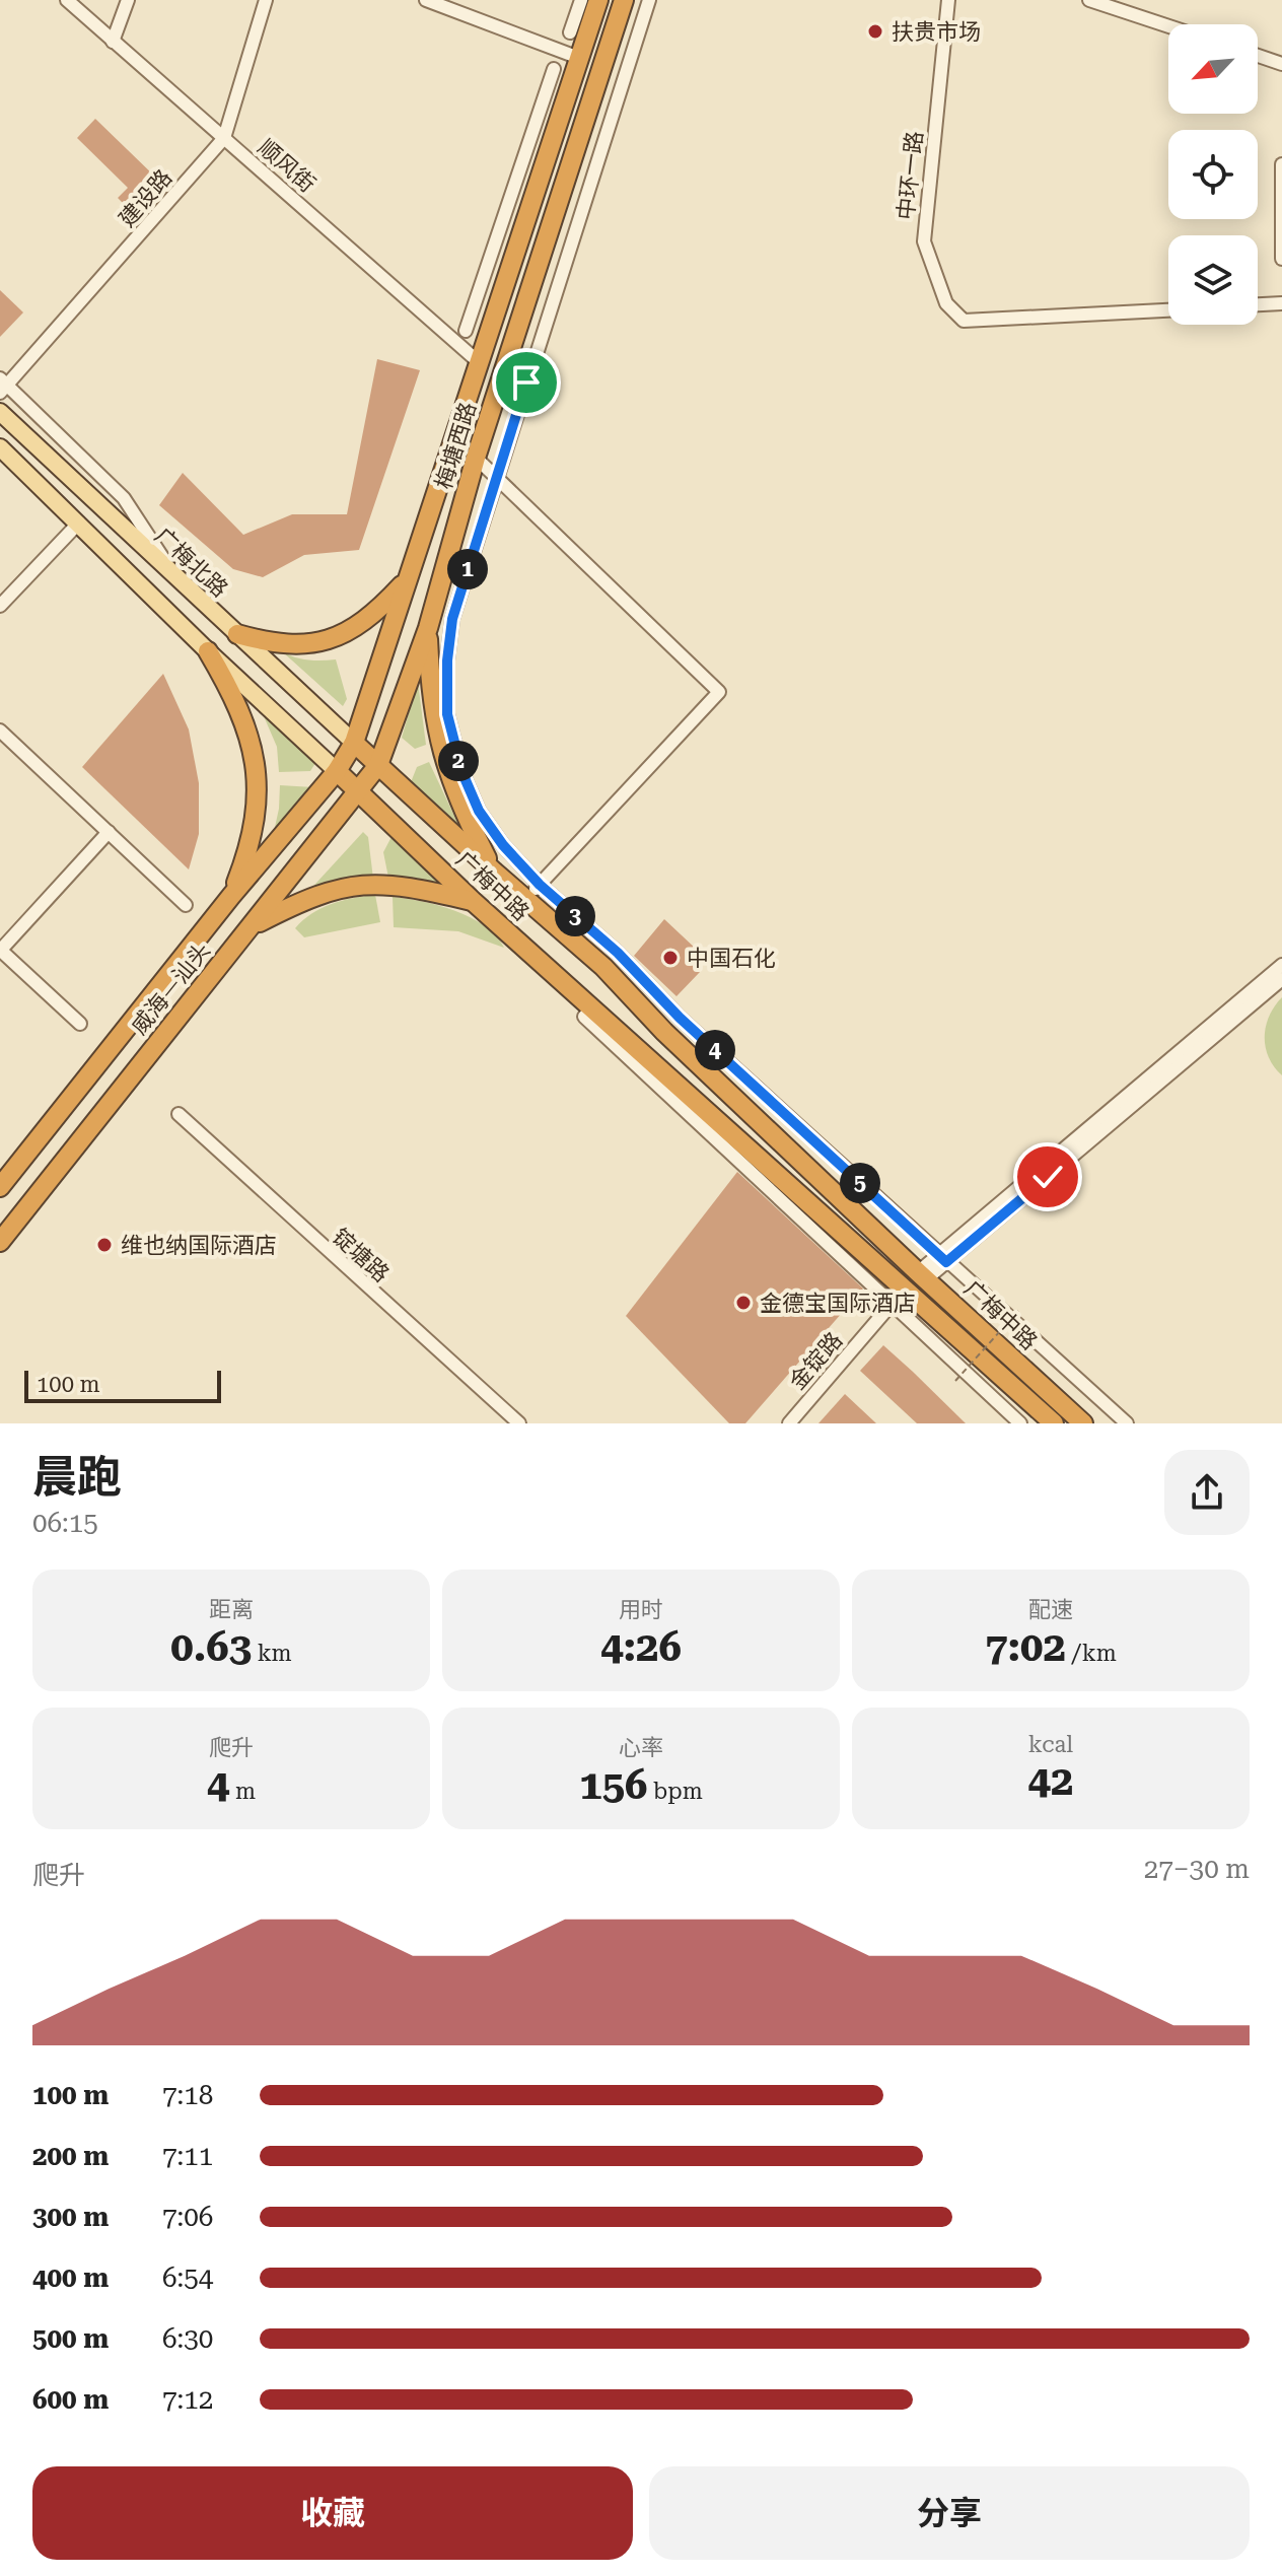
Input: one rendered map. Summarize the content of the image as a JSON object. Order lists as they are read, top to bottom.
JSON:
{
  "streets": {
    "highway": ["梅塘西路", "广梅中路", "威海—汕头"],
    "main road": ["广梅北路"],
    "street": [
      "顺风街",
      "中环一路",
      "建设路",
      "锭塘路",
      "金锭路"
    ]
  },
  "crossings": [
    ["顺风街", "建设路"],
    ["顺风街", "梅塘西路"],
    ["梅塘西路", "广梅北路"],
    ["梅塘西路", "广梅中路"],
    ["梅塘西路", "威海—汕头"],
    ["广梅北路", "广梅中路"],
    ["广梅北路", "威海—汕头"],
    ["广梅中路", "威海—汕头"],
    ["广梅中路", "金锭路"]
  ],
  "places": [
    "扶贵市场",
    "中国石化",
    "维也纳国际酒店",
    "金德宝国际酒店"
  ],
  "scale_bar": "100 m",
  "north": "bottom left",
  "page": {
    "pins": [
      "1",
      "2",
      "3",
      "4",
      "5"
    ],
    "scale": "100 m",
    "heading": ["晨跑", "06:15"],
    "stats": [
      ["距离", "0.63 km"],
      ["用时", "4:26"],
      ["配速", "7:02 /km"],
      ["爬升", "4 m"],
      ["心率", "156 bpm"],
      ["kcal", "42"]
    ],
    "chart": ["爬升", "27–30 m"],
    "list": [
      {
        "name": "100 m",
        "note": "7:18"
      },
      {
        "name": "200 m",
        "note": "7:11"
      },
      {
        "name": "300 m",
        "note": "7:06"
      },
      {
        "name": "400 m",
        "note": "6:54"
      },
      {
        "name": "500 m",
        "note": "6:30"
      },
      {
        "name": "600 m",
        "note": "7:12"
      }
    ],
    "buttons": ["收藏", "分享"]
  }
}
